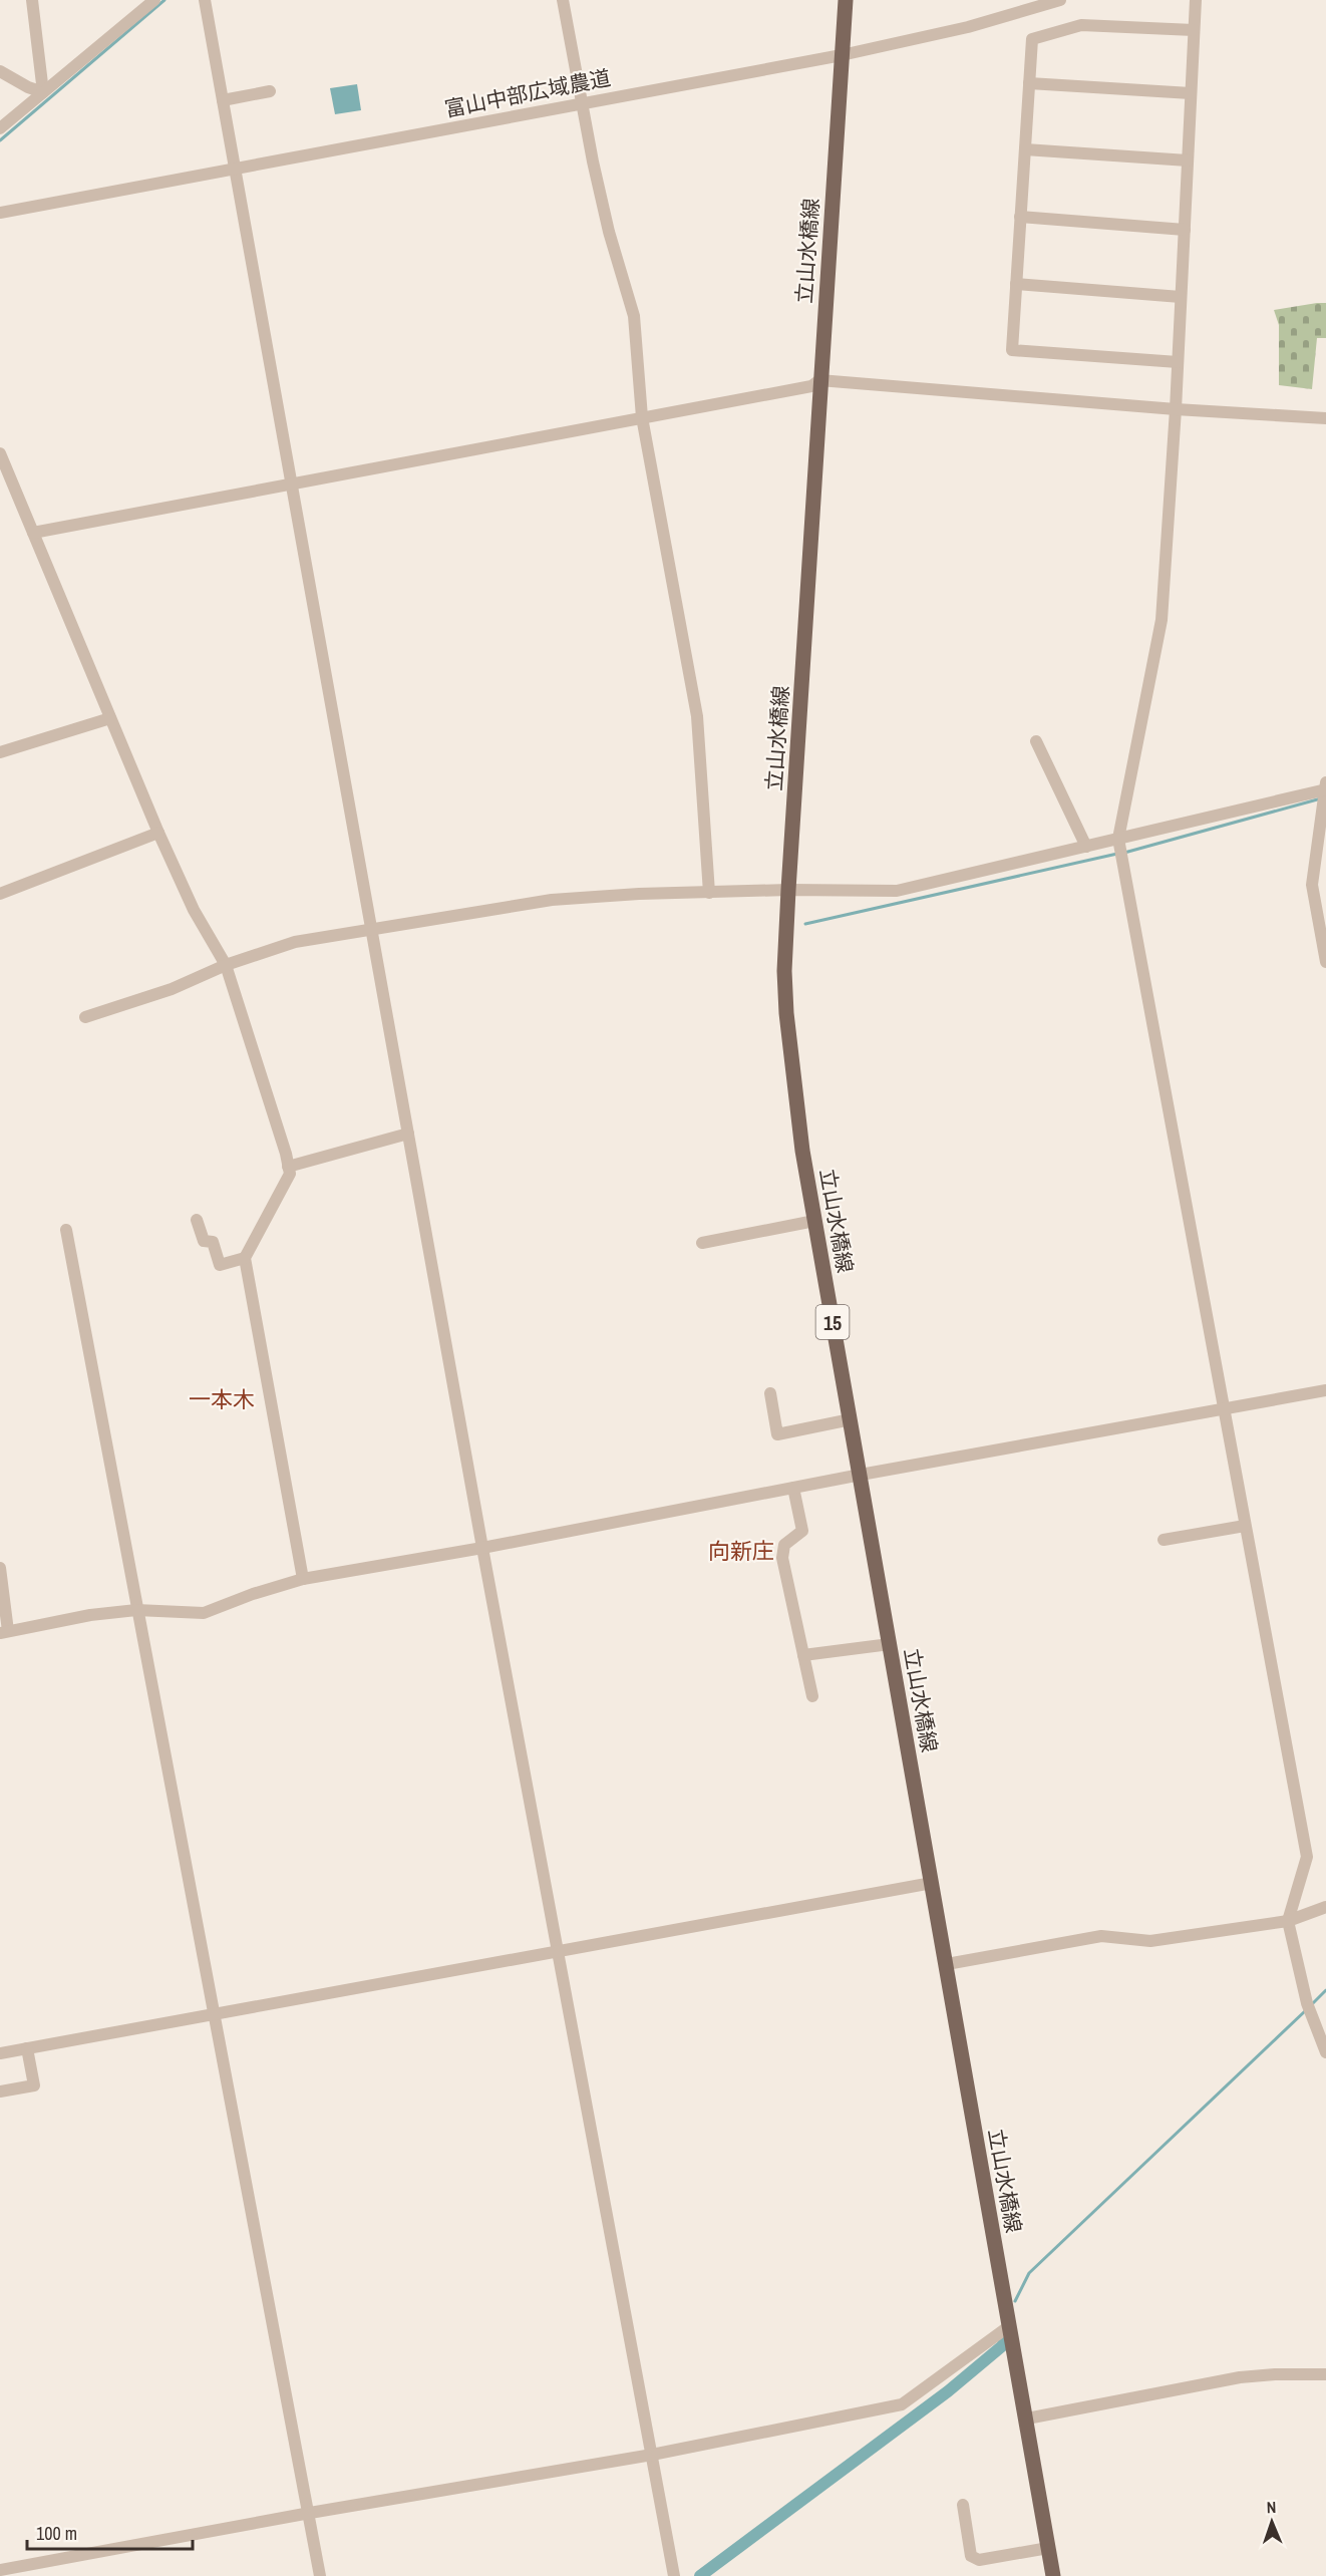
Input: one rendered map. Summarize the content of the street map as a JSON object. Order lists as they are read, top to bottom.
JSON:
{
  "streets": {
    "main road": ["立山水橋線", "15"],
    "street": ["富山中部広域農道"]
  },
  "crossings": [
    ["富山中部広域農道", "立山水橋線"]
  ],
  "districts": ["一本木", "向新庄"],
  "scale_bar": "100 m",
  "north": "top"
}
